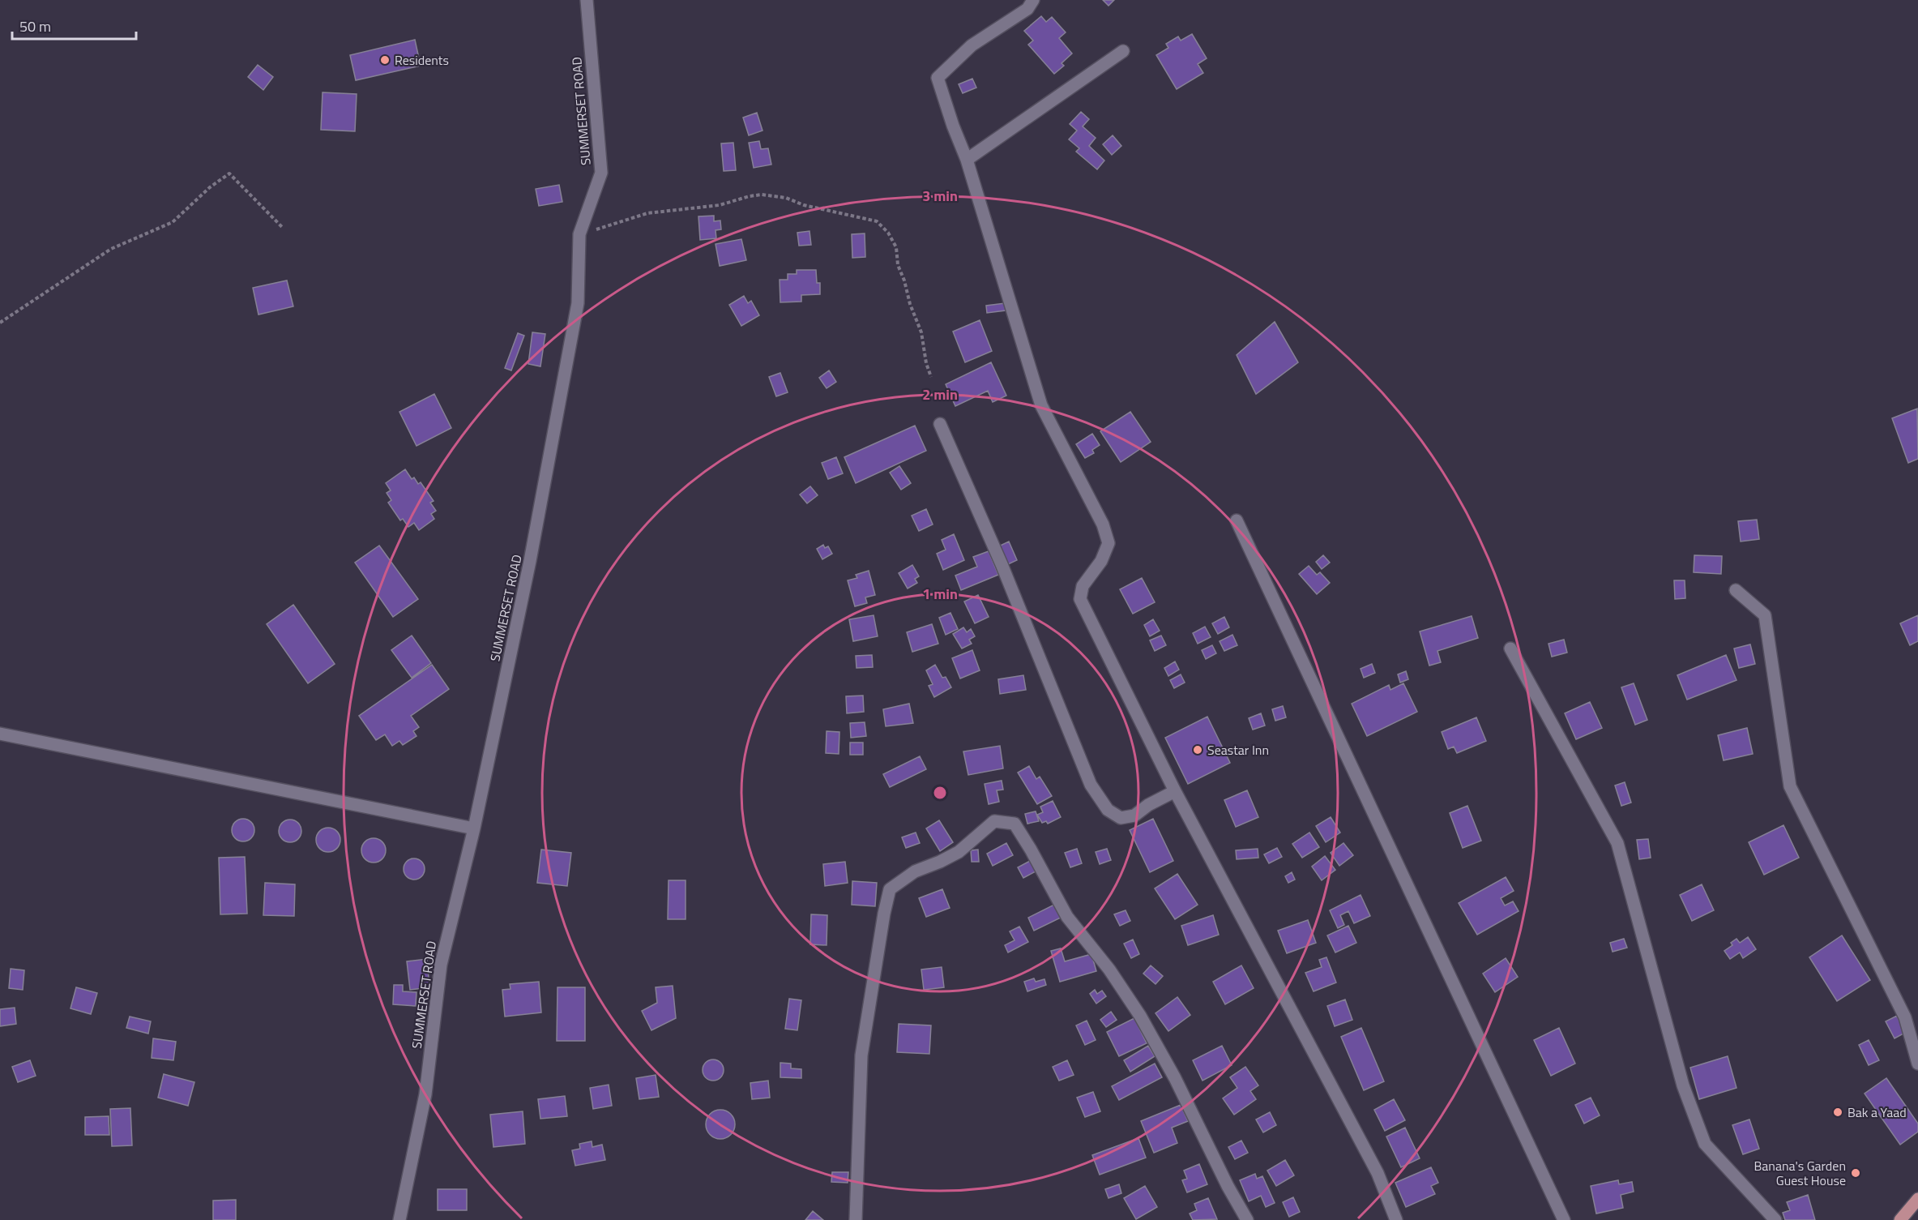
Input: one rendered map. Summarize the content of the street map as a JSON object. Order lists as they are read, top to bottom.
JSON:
{
  "streets": {
    "street": ["SUMMERSET ROAD"]
  },
  "places": [
    "Residents",
    "Seastar Inn",
    "Bak a Yaad",
    "Banana's Garden Guest House"
  ],
  "scale_bar": "50 m",
  "rings": ["3 min", "2 min", "1 min"]
}
